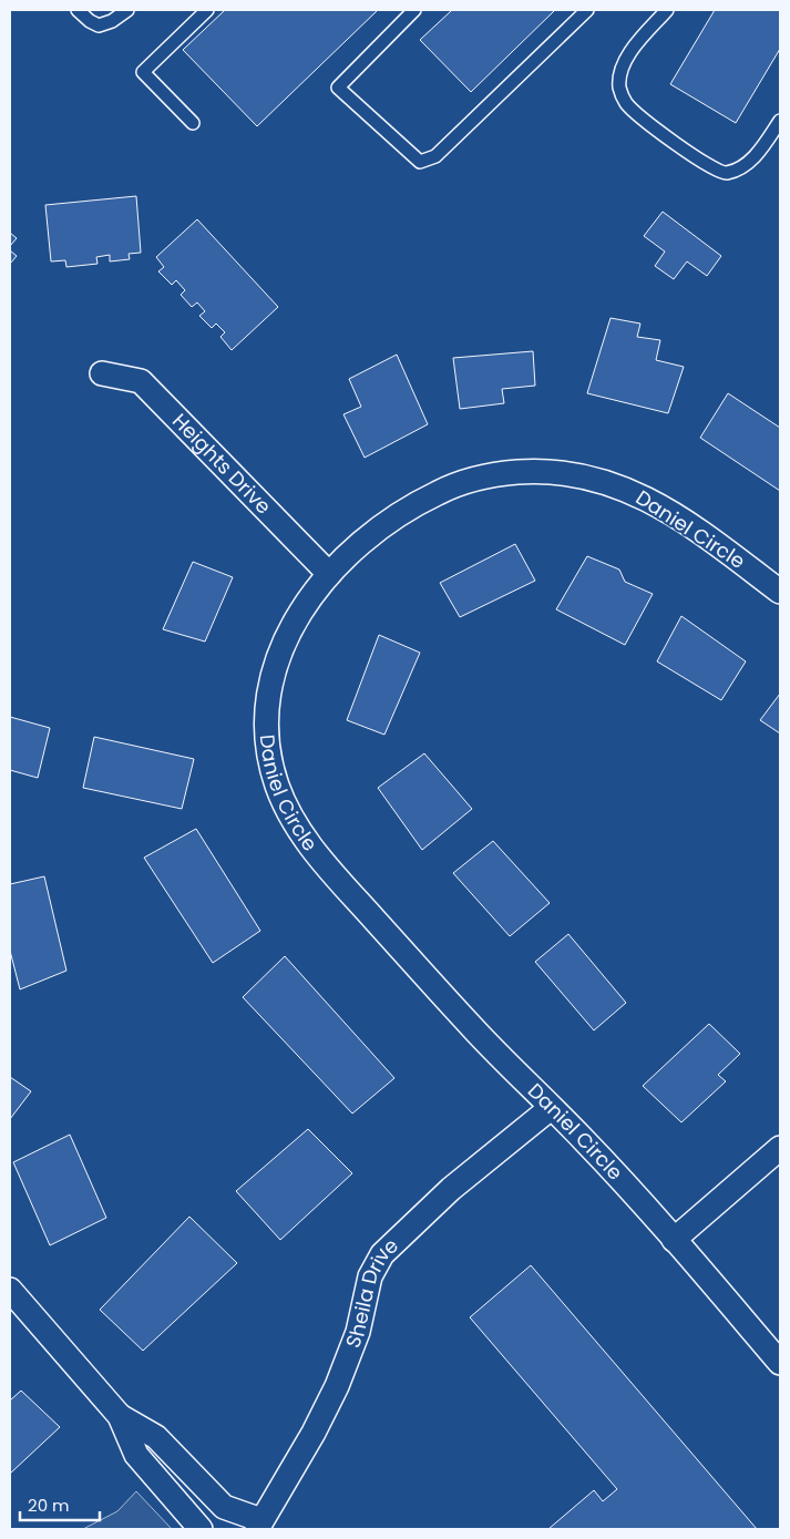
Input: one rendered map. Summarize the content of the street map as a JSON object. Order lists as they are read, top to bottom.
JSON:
{
  "streets": {
    "street": ["Heights Drive", "Daniel Circle", "Sheila Drive"]
  },
  "crossings": [
    ["Heights Drive", "Daniel Circle"],
    ["Daniel Circle", "Sheila Drive"]
  ],
  "scale_bar": "20 m"
}
